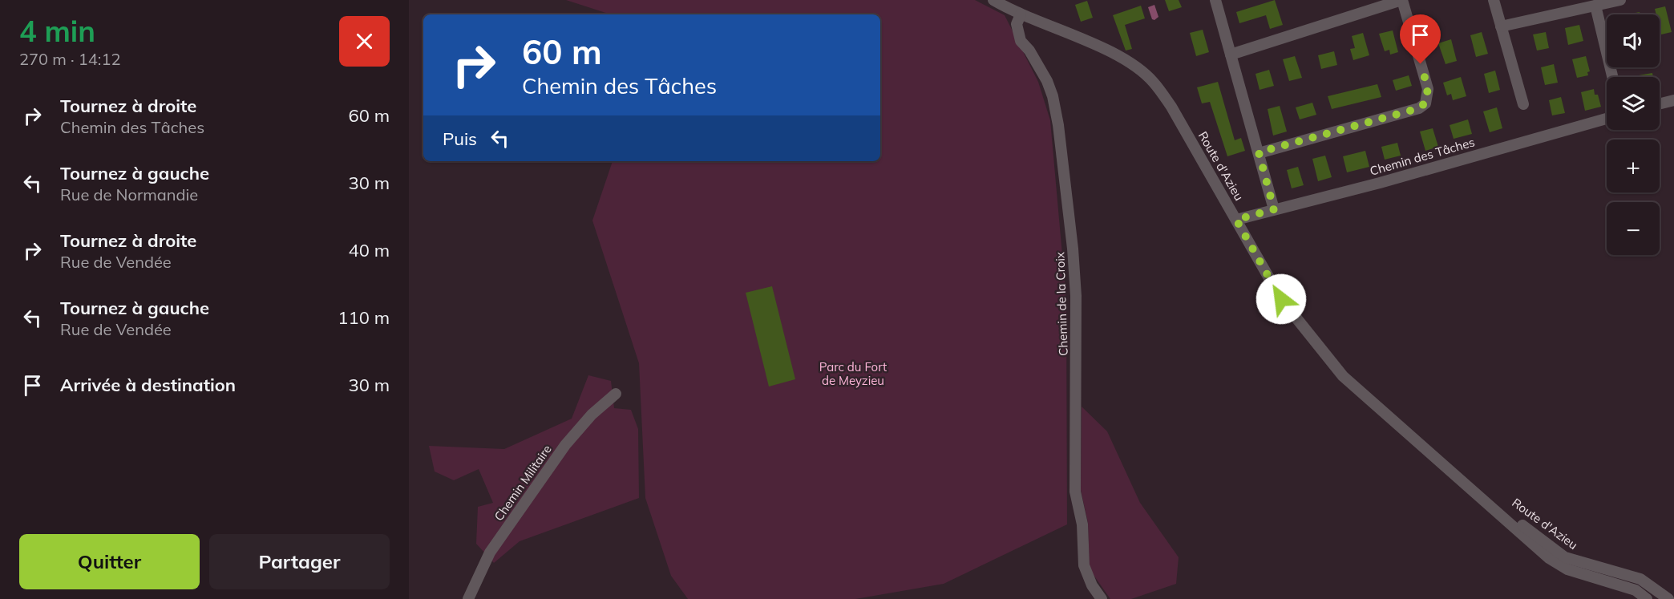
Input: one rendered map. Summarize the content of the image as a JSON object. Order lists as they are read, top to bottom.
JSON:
{
  "streets": {
    "street": [
      "Chemin des Tâches",
      "Route d'Azieu",
      "Chemin de la Croix",
      "Chemin Militaire"
    ]
  },
  "crossings": [
    ["Chemin des Tâches", "Route d'Azieu"],
    ["Route d'Azieu", "Chemin de la Croix"]
  ],
  "parks": ["Parc du Fort de Meyzieu"],
  "page": {
    "heading": ["4 min", "270 m · 14:12"],
    "map_buttons": ["+", "−"],
    "turn": ["60 m", "Chemin des Tâches"],
    "list": [
      {
        "name": "Tournez à droite",
        "note": "Chemin des Tâches",
        "value": "60 m"
      },
      {
        "name": "Tournez à gauche",
        "note": "Rue de Normandie",
        "value": "30 m"
      },
      {
        "name": "Tournez à droite",
        "note": "Rue de Vendée",
        "value": "40 m"
      },
      {
        "name": "Tournez à gauche",
        "note": "Rue de Vendée",
        "value": "110 m"
      },
      {
        "name": "Arrivée à destination",
        "value": "30 m"
      }
    ],
    "then": "Puis",
    "buttons": ["Quitter", "Partager"]
  }
}
